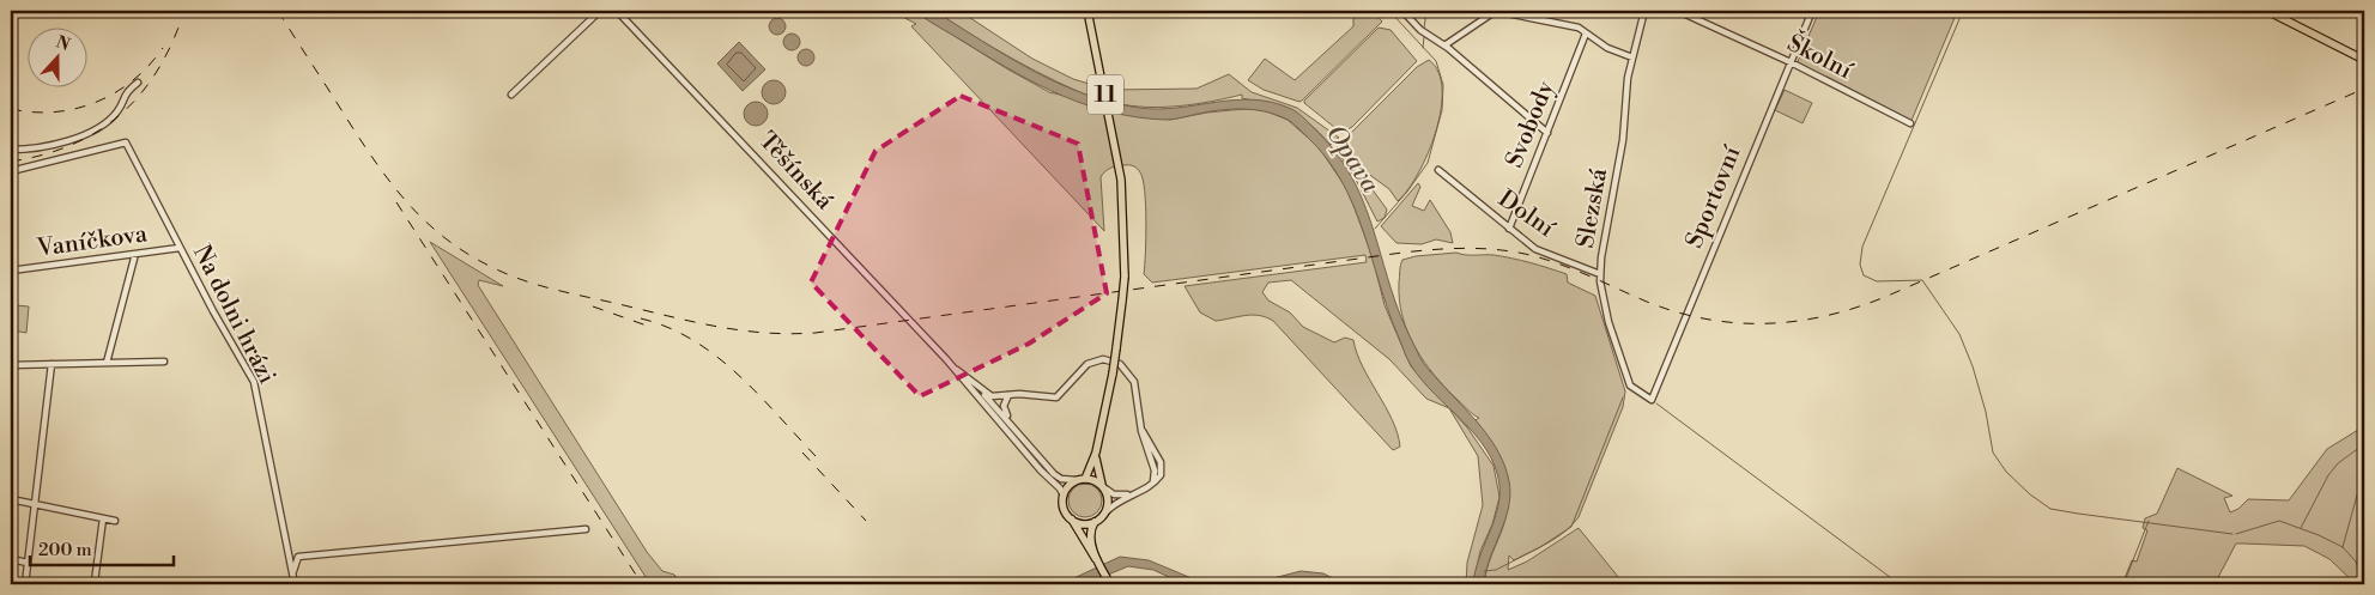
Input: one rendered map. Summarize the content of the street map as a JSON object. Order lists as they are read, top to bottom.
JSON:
{
  "streets": {
    "main road": ["11", "Těšínská"],
    "street": [
      "Školní",
      "Svobody",
      "Sportovní",
      "Slezská",
      "Dolní",
      "Vaníčkova",
      "Na dolni hrázi"
    ]
  },
  "crossings": [
    ["Školní", "Sportovní"],
    ["11", "Těšínská"],
    ["Svobody", "Dolní"],
    ["Sportovní", "Slezská"],
    ["Slezská", "Dolní"],
    ["Vaníčkova", "Na dolni hrázi"]
  ],
  "water": ["Opava"],
  "scale_bar": "200 m",
  "north": "top"
}
